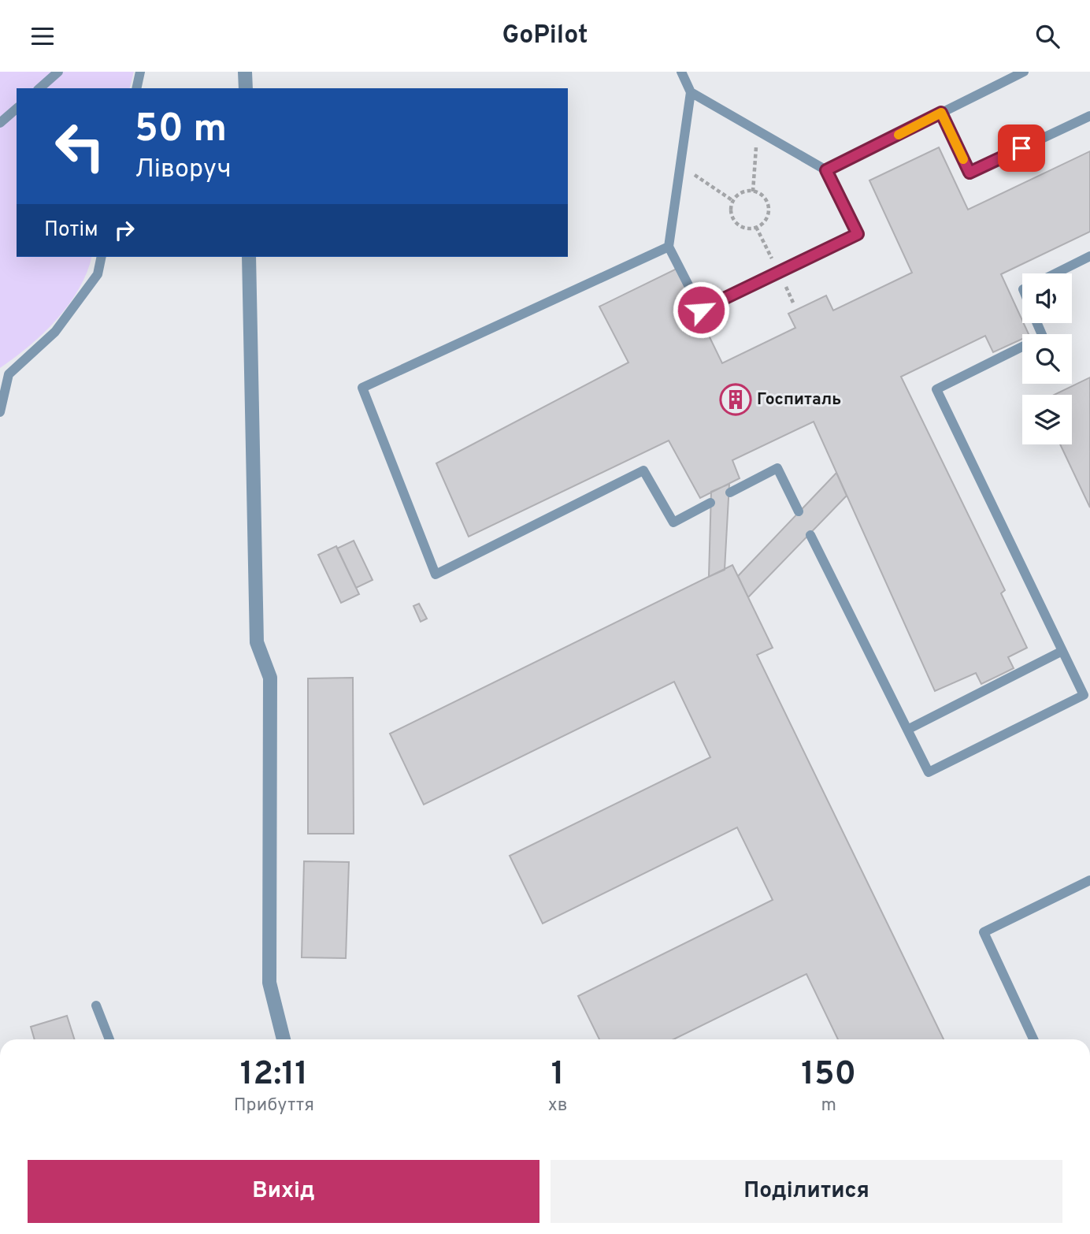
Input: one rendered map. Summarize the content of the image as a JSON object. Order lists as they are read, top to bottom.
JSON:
{
  "places": {
    "building": ["Госпиталь"]
  },
  "page": {
    "header": "GoPilot",
    "turn": ["50 m", "Ліворуч"],
    "then": "Потім",
    "eta": [
      "12:11",
      "Прибуття",
      "1",
      "хв",
      "150",
      "m"
    ],
    "buttons": ["Вихід", "Поділитися"]
  }
}
